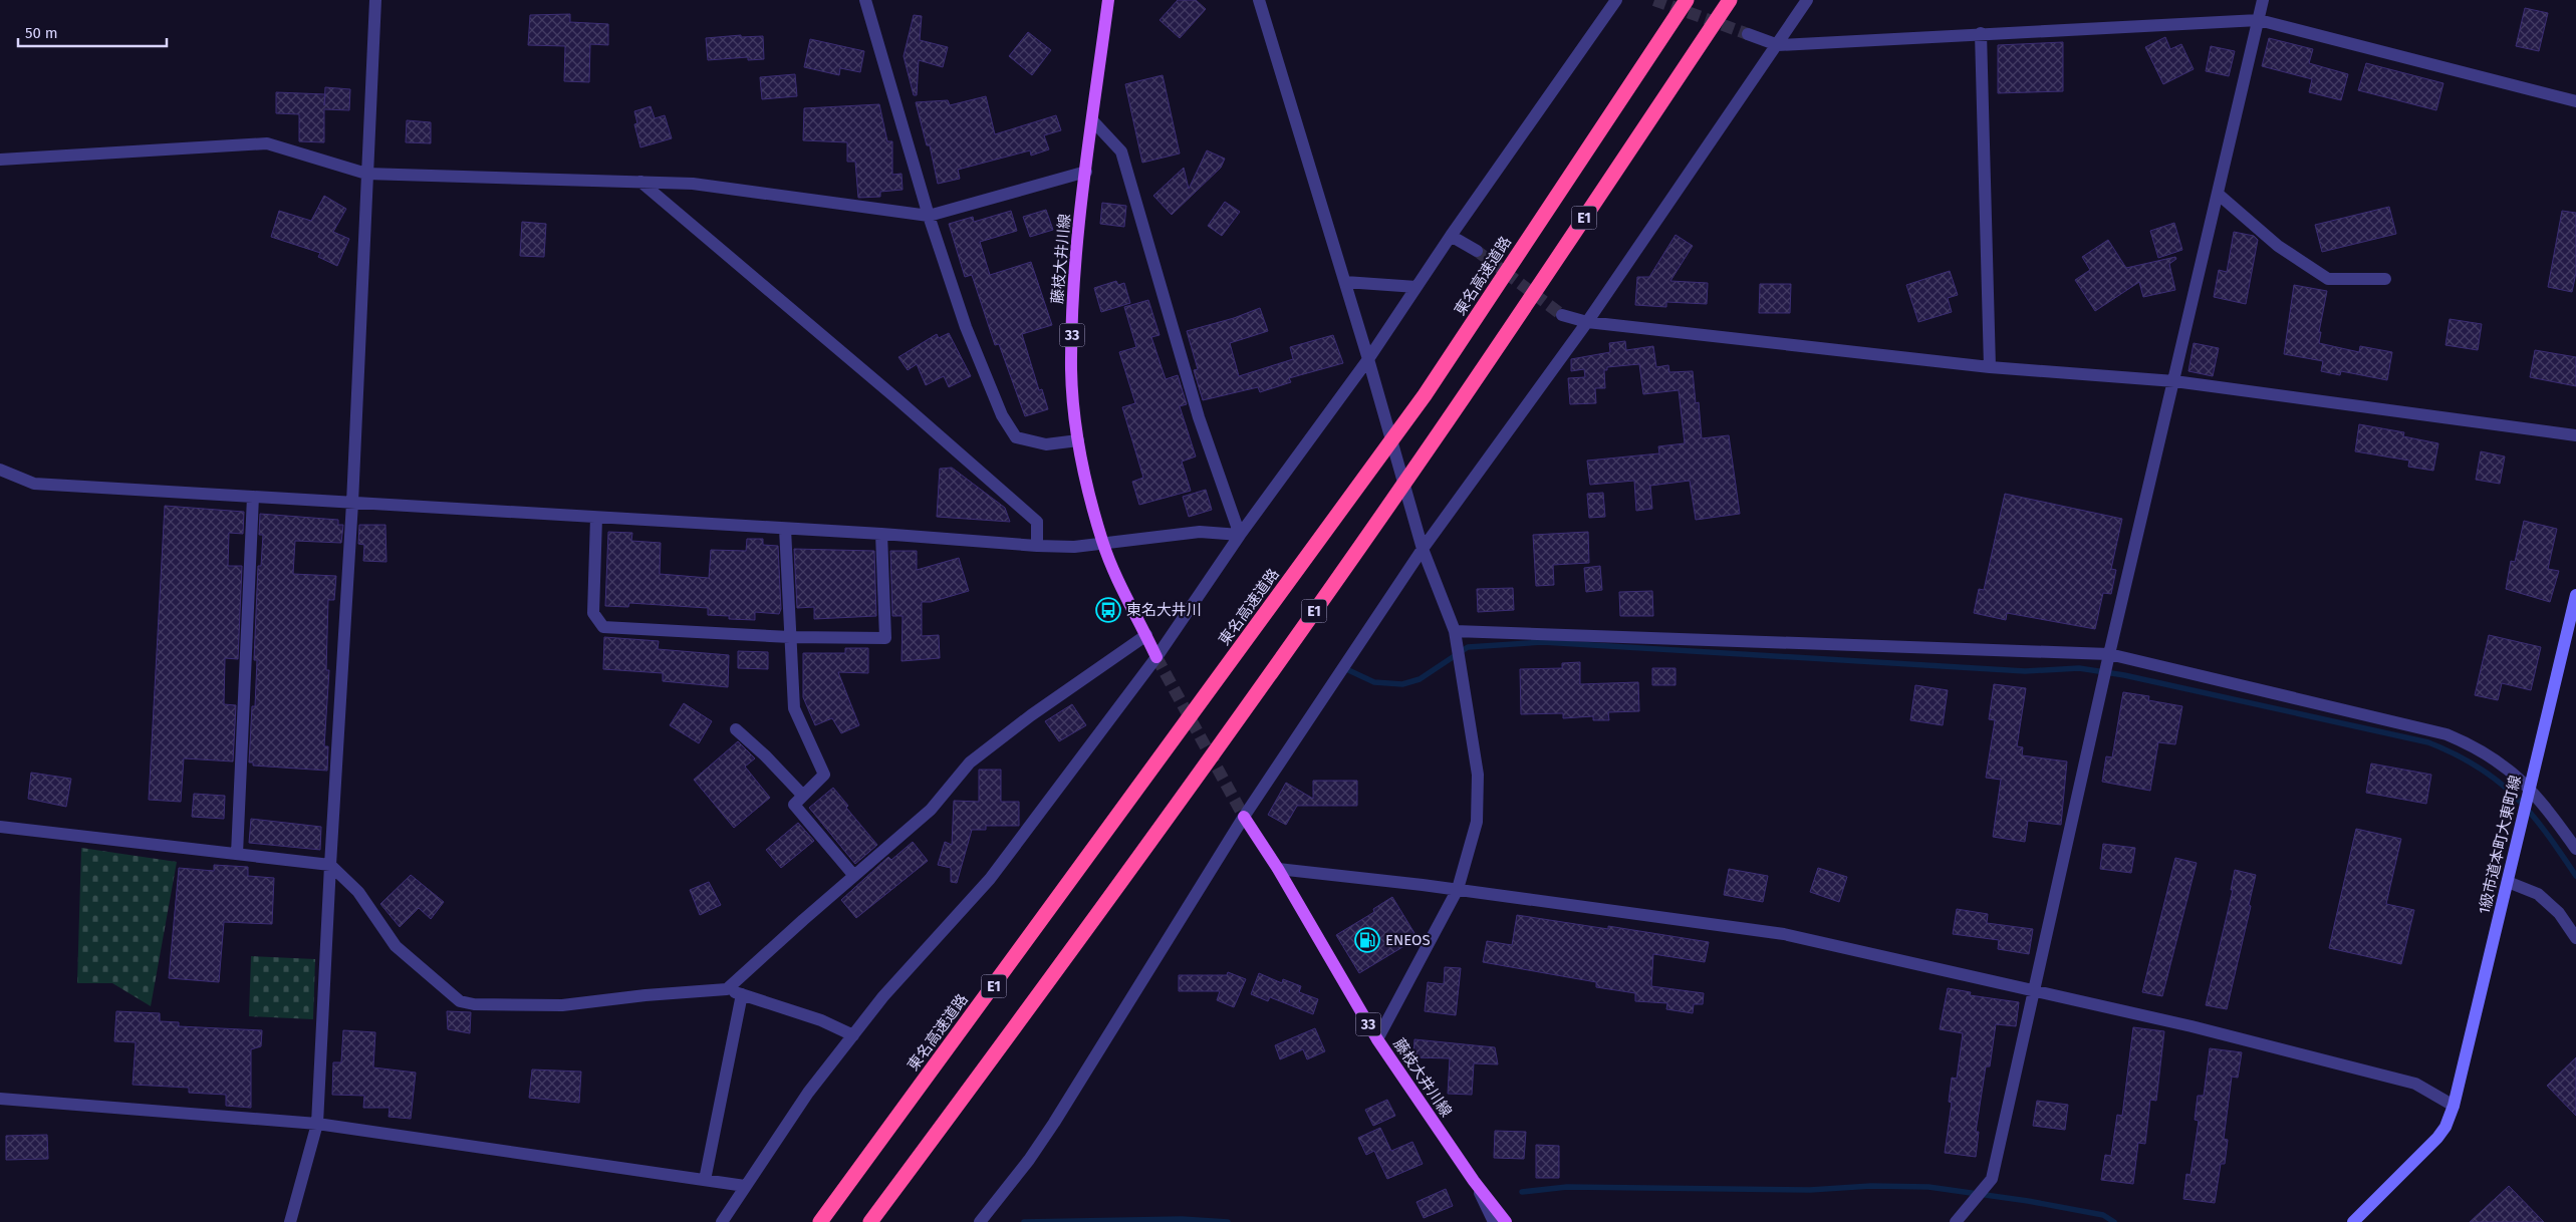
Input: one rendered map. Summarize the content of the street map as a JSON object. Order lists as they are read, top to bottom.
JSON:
{
  "streets": {
    "highway": ["E1", "東名高速道路"],
    "main road": ["藤枝大井川線", "33"],
    "street": ["1級市道本町大東町線"]
  },
  "places": {
    "bus stop": ["東名大井川"],
    "fuel station": ["ENEOS"]
  },
  "scale_bar": "50 m"
}
